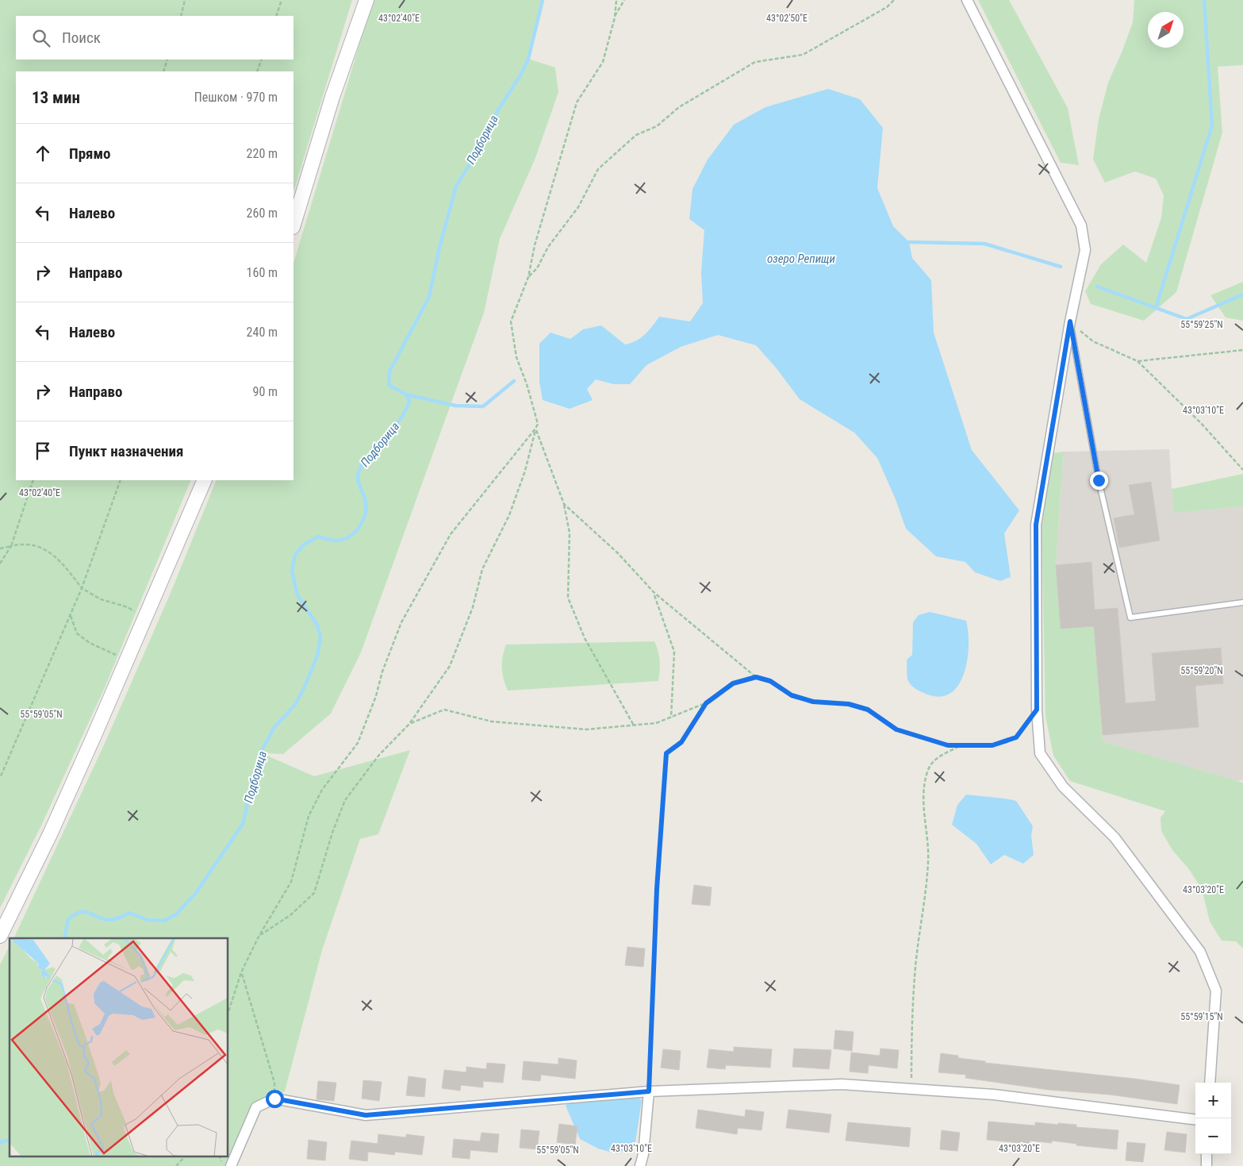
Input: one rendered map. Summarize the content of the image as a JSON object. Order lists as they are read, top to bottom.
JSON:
{
  "water": ["Подборица", "озеро Репищи"],
  "north": "top right",
  "page": {
    "search": "Поиск",
    "heading": ["13 мин", "Пешком · 970 m"],
    "list": [
      ["Прямо", "220 m"],
      ["Налево", "260 m"],
      ["Направо", "160 m"],
      ["Налево", "240 m"],
      ["Направо", "90 m"],
      "Пункт назначения"
    ],
    "map_buttons": ["+", "−"]
  },
  "coordinates": [
    "43°02'40\"E",
    "43°02'50\"E",
    "55°59'25\"N",
    "43°03'10\"E",
    "55°59'20\"N",
    "55°59'05\"N",
    "43°03'20\"E",
    "55°59'15\"N"
  ]
}
